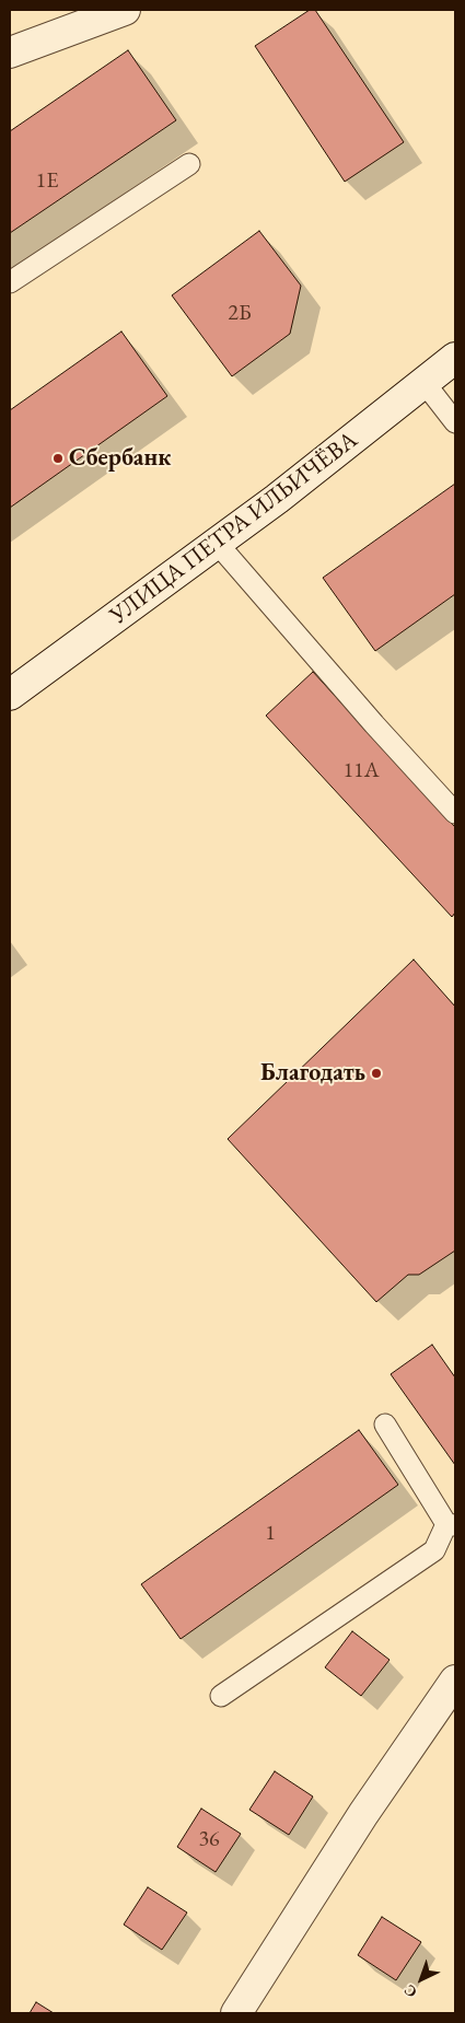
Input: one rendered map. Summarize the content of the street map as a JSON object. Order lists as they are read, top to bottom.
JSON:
{
  "streets": {
    "main road": ["УЛИЦА ПЕТРА ИЛЬИЧЁВА"]
  },
  "places": ["Сбербанк", "Благодать"],
  "house_numbers": [
    "1Е",
    "2Б",
    "11А",
    "1",
    "36"
  ],
  "north": "bottom left"
}
